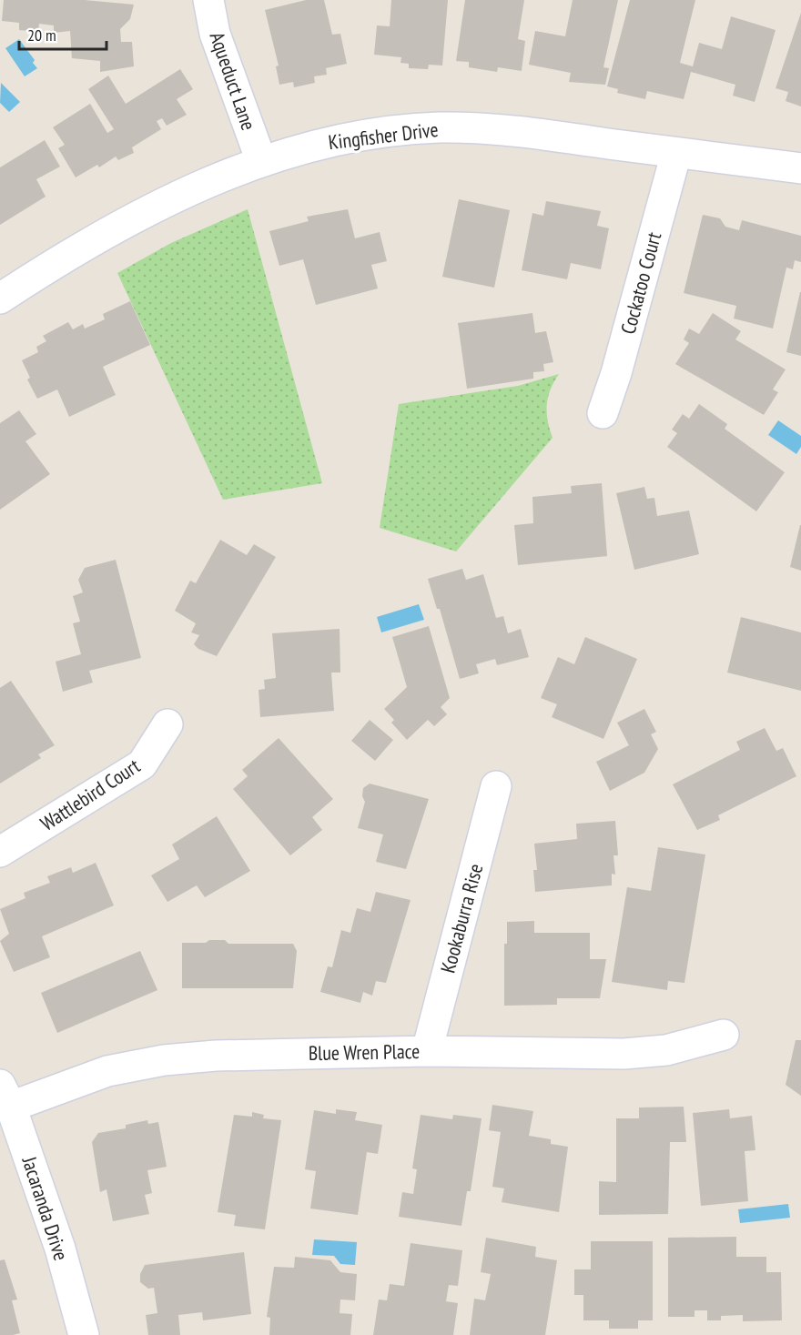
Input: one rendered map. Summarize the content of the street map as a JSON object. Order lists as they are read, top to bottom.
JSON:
{
  "streets": {
    "street": [
      "Aqueduct Lane",
      "Kingfisher Drive",
      "Cockatoo Court",
      "Wattlebird Court",
      "Kookaburra Rise",
      "Blue Wren Place",
      "Jacaranda Drive"
    ]
  },
  "crossings": [
    ["Aqueduct Lane", "Kingfisher Drive"],
    ["Kingfisher Drive", "Cockatoo Court"],
    ["Kookaburra Rise", "Blue Wren Place"],
    ["Blue Wren Place", "Jacaranda Drive"]
  ],
  "scale_bar": "20 m"
}
